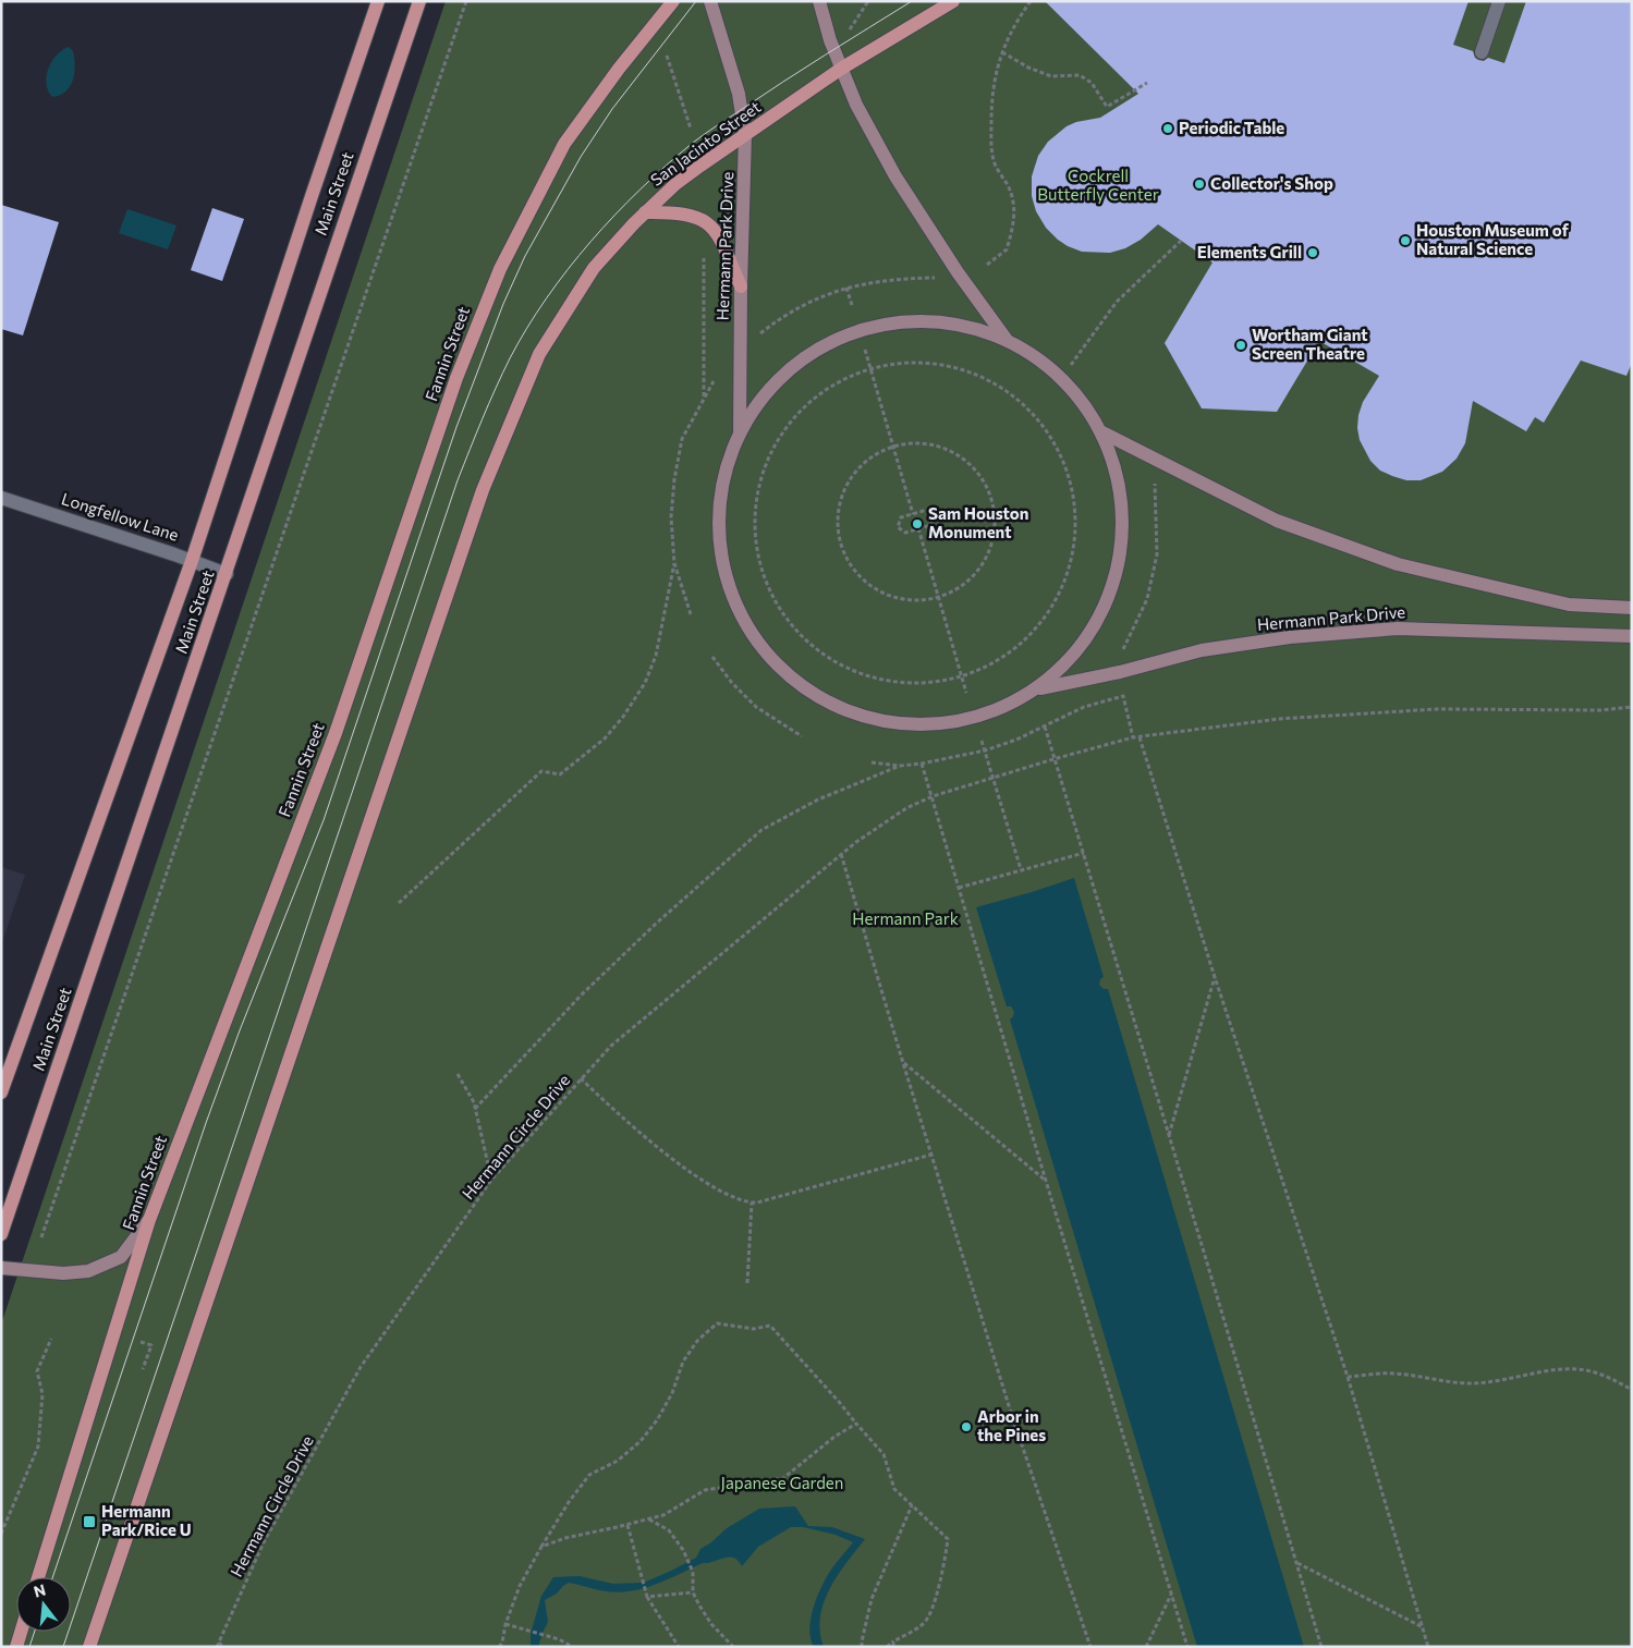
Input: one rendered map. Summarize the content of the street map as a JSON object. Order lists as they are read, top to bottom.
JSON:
{
  "streets": {
    "main road": ["San Jacinto Street", "Main Street", "Fannin Street"],
    "street": ["Hermann Park Drive", "Longfellow Lane"],
    "path": ["Hermann Circle Drive"]
  },
  "crossings": [
    ["San Jacinto Street", "Hermann Park Drive"],
    ["Main Street", "Longfellow Lane"]
  ],
  "parks": ["Cockrell Butterfly Center", "Hermann Park", "Japanese Garden"],
  "places": {
    "other": [
      "Periodic Table",
      "Collector's Shop",
      "Houston Museum of Natural Science",
      "Elements Grill",
      "Wortham Giant Screen Theatre",
      "Sam Houston Monument",
      "Arbor in the Pines"
    ],
    "transit": ["Hermann Park/Rice U"]
  },
  "north": "top"
}
